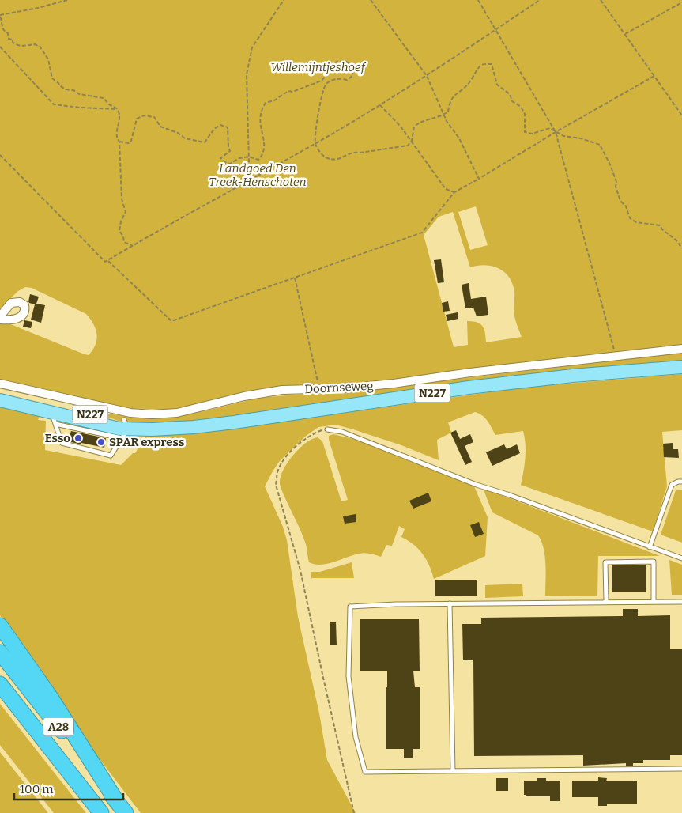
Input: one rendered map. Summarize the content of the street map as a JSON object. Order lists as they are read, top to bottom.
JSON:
{
  "streets": {
    "highway": ["A28"],
    "main road": ["Doornseweg", "N227"]
  },
  "parks": ["Willemijntjeshoef", "Landgoed Den Treek-Henschoten"],
  "places": ["Esso", "SPAR express"],
  "scale_bar": "100 m"
}
